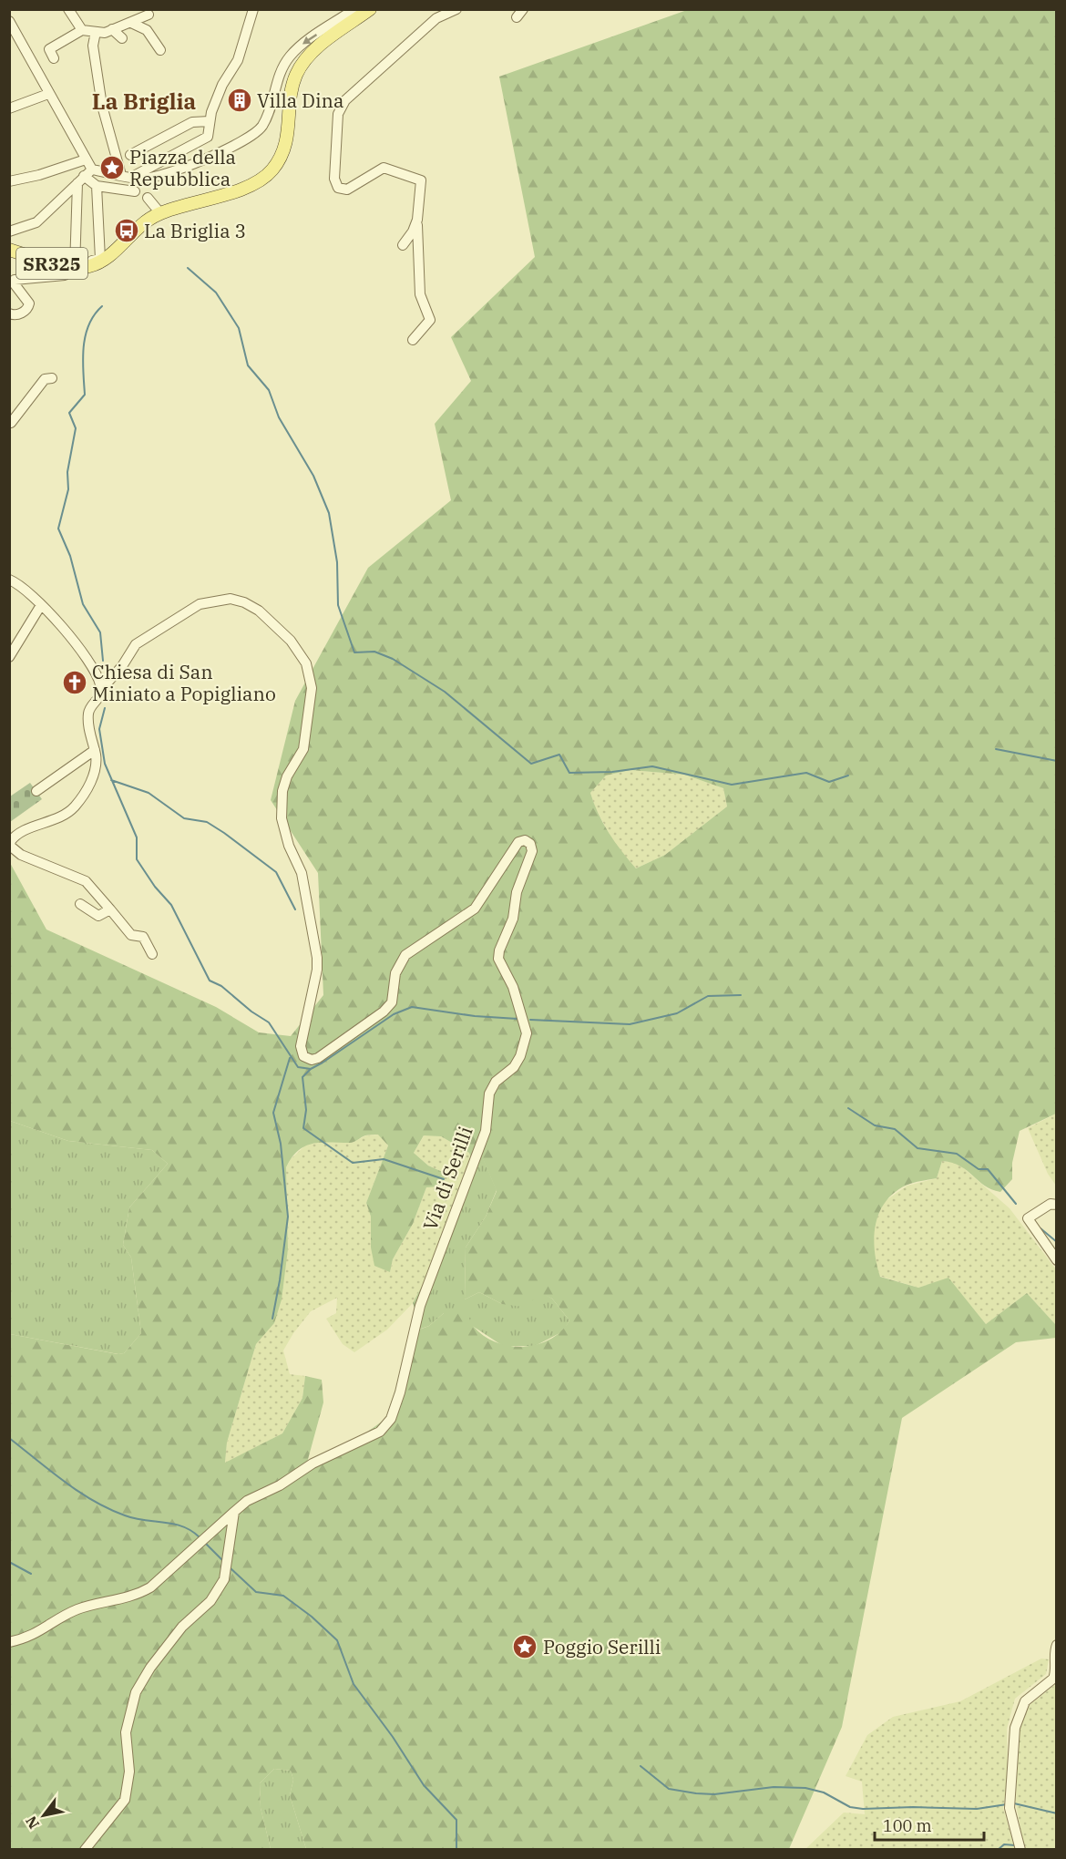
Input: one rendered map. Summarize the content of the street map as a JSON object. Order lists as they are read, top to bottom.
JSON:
{
  "streets": {
    "main road": ["SR325"],
    "street": ["Via di Serilli"]
  },
  "districts": ["La Briglia"],
  "places": {
    "building": ["Villa Dina"],
    "place": ["Piazza della Repubblica", "Poggio Serilli"],
    "bus stop": ["La Briglia 3"],
    "church": ["Chiesa di San Miniato a Popigliano"]
  },
  "scale_bar": "100 m",
  "north": "bottom left"
}
